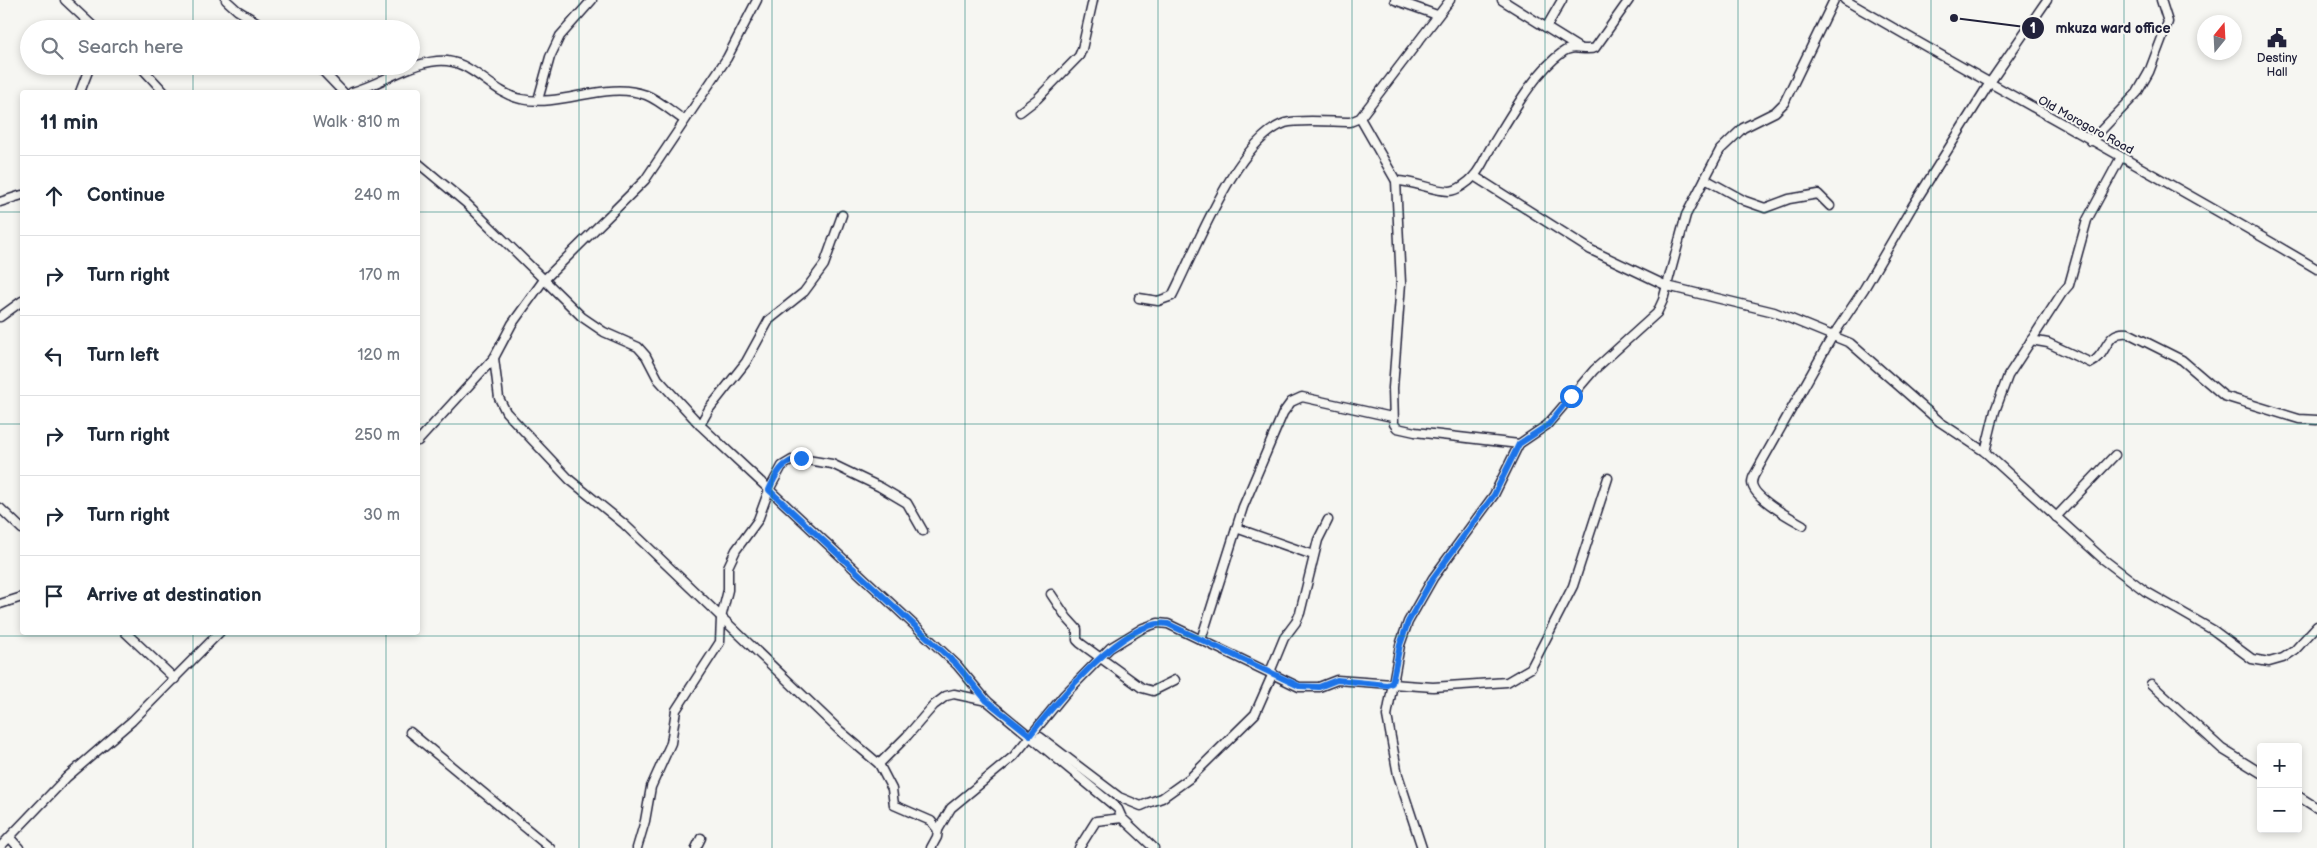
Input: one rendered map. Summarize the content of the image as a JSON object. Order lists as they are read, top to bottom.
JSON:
{
  "streets": {
    "street": ["Old Morogoro Road"]
  },
  "places": {
    "other": ["mkuza ward office"],
    "public building": ["Destiny Hall"]
  },
  "north": "top",
  "page": {
    "search": "Search here",
    "heading": ["11 min", "Walk · 810 m"],
    "list": [
      ["Continue", "240 m"],
      ["Turn right", "170 m"],
      ["Turn left", "120 m"],
      ["Turn right", "250 m"],
      ["Turn right", "30 m"],
      "Arrive at destination"
    ],
    "map_buttons": ["+", "−"]
  }
}
